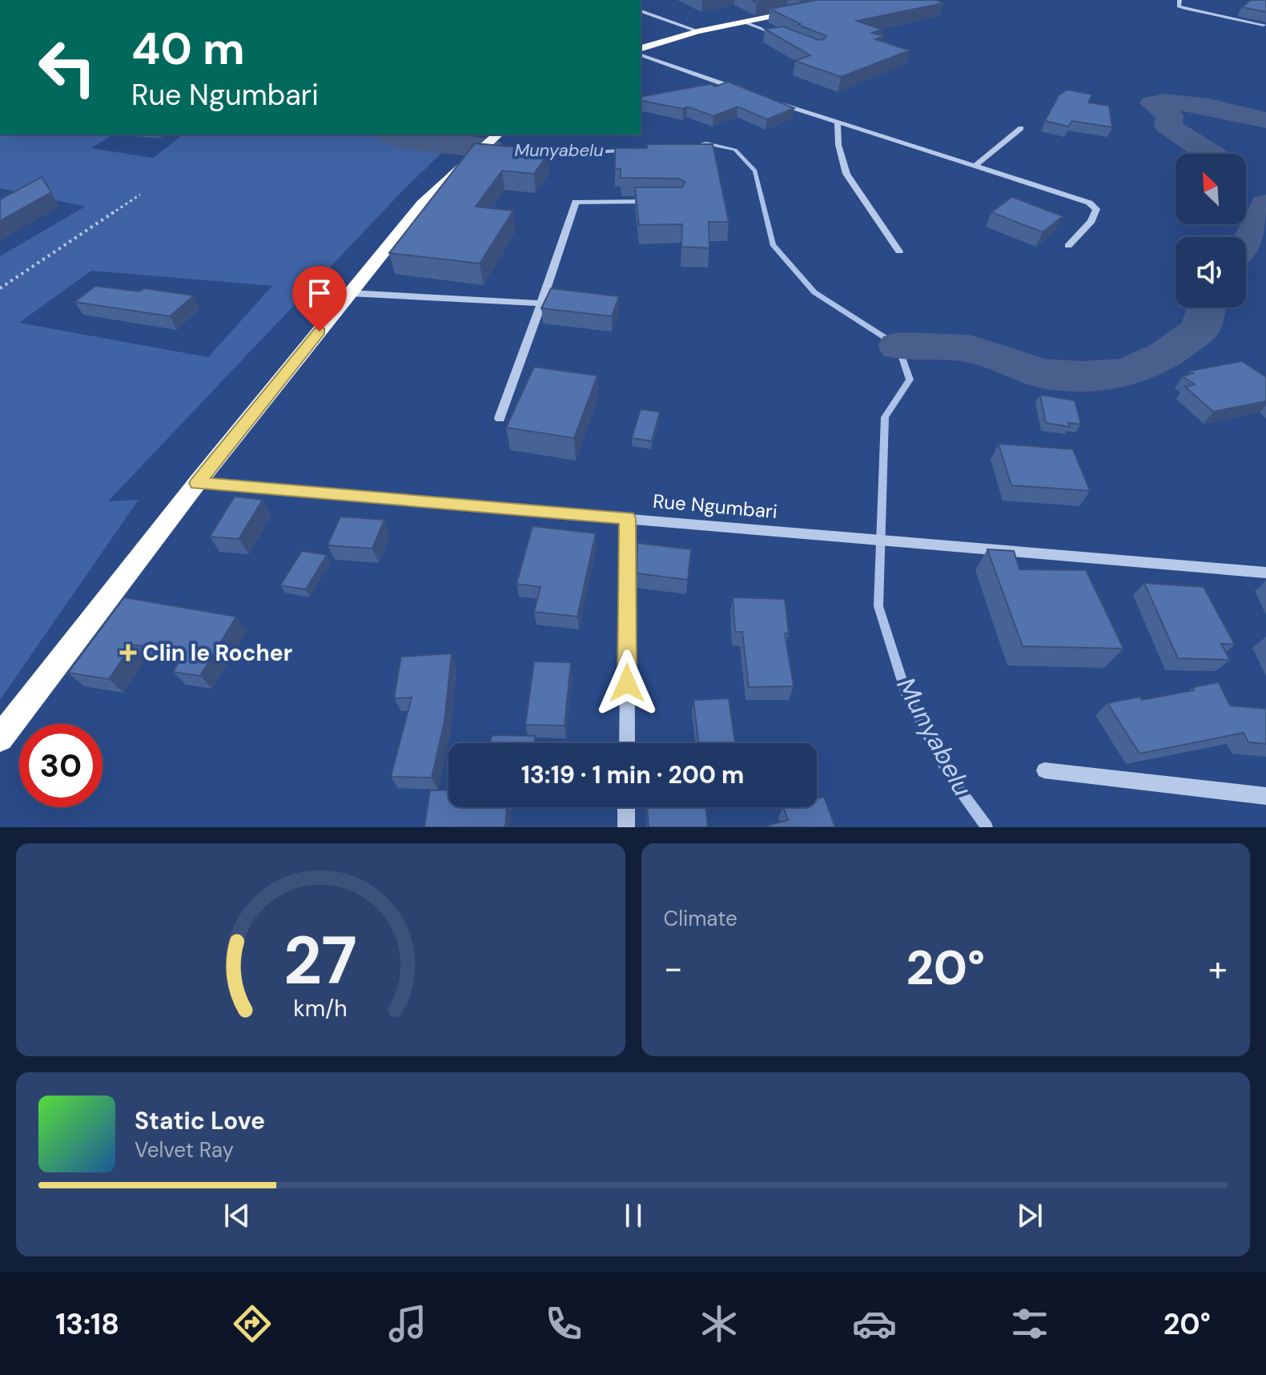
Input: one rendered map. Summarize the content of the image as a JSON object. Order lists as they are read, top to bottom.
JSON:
{
  "streets": {
    "street": ["Rue Ngumbari"]
  },
  "water": ["Munyabelu"],
  "places": {
    "health": ["Clin le Rocher"]
  },
  "north": "top left",
  "page": {
    "turn": ["40 m", "Rue Ngumbari"],
    "limit": "30",
    "trip": "13:19 · 1 min · 200 m",
    "tile": "Climate",
    "heat": ["−", "20°", "+"],
    "song": ["Static Love", "Velvet Ray"],
    "tabs": ["13:18", "20°"],
    "gauge": ["27", "km/h"]
  }
}
